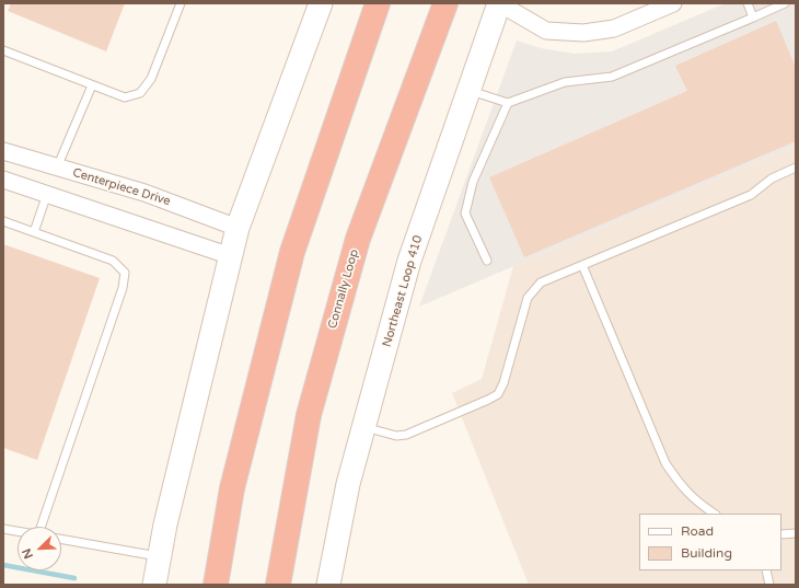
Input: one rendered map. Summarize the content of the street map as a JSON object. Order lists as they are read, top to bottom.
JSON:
{
  "streets": {
    "highway": ["Connally Loop"],
    "main road": ["Northeast Loop 410"],
    "street": ["Centerpiece Drive"]
  },
  "legend": ["Road", "Building"],
  "north": "bottom left"
}
